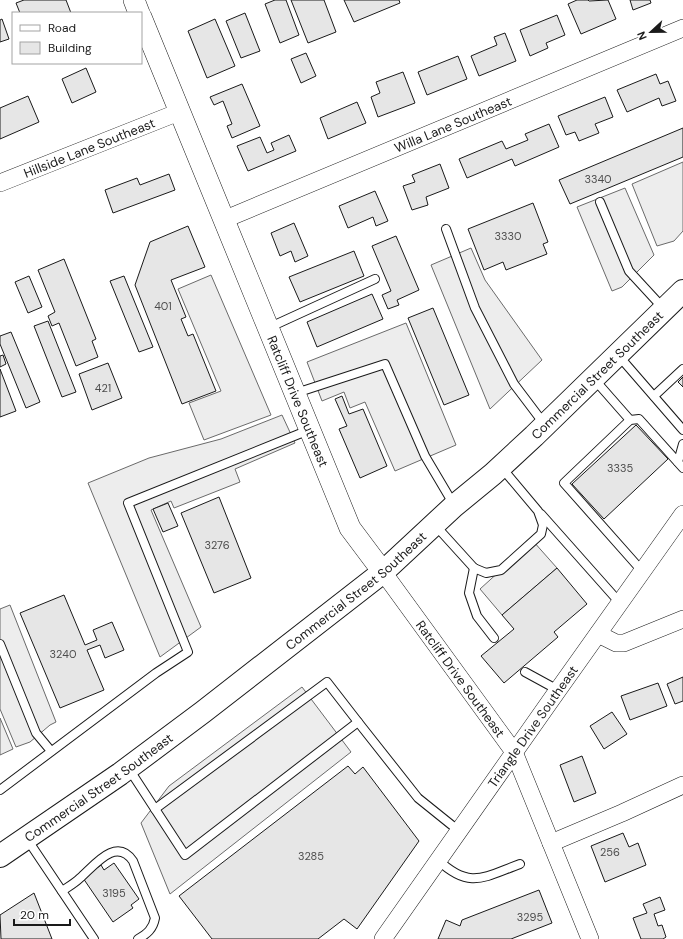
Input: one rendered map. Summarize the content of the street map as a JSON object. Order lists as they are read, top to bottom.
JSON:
{
  "streets": {
    "main road": ["Commercial Street Southeast"],
    "street": [
      "Willa Lane Southeast",
      "Hillside Lane Southeast",
      "Ratcliff Drive Southeast",
      "Triangle Drive Southeast"
    ]
  },
  "crossings": [
    ["Willa Lane Southeast", "Ratcliff Drive Southeast"],
    ["Hillside Lane Southeast", "Ratcliff Drive Southeast"],
    ["Commercial Street Southeast", "Ratcliff Drive Southeast"],
    ["Ratcliff Drive Southeast", "Triangle Drive Southeast"]
  ],
  "house_numbers": [
    "3340",
    "3330",
    "401",
    "421",
    "3335",
    "3276",
    "3240",
    "256",
    "3285",
    "3195",
    "3295"
  ],
  "legend": ["Road", "Building"],
  "scale_bar": "20 m",
  "north": "left"
}
